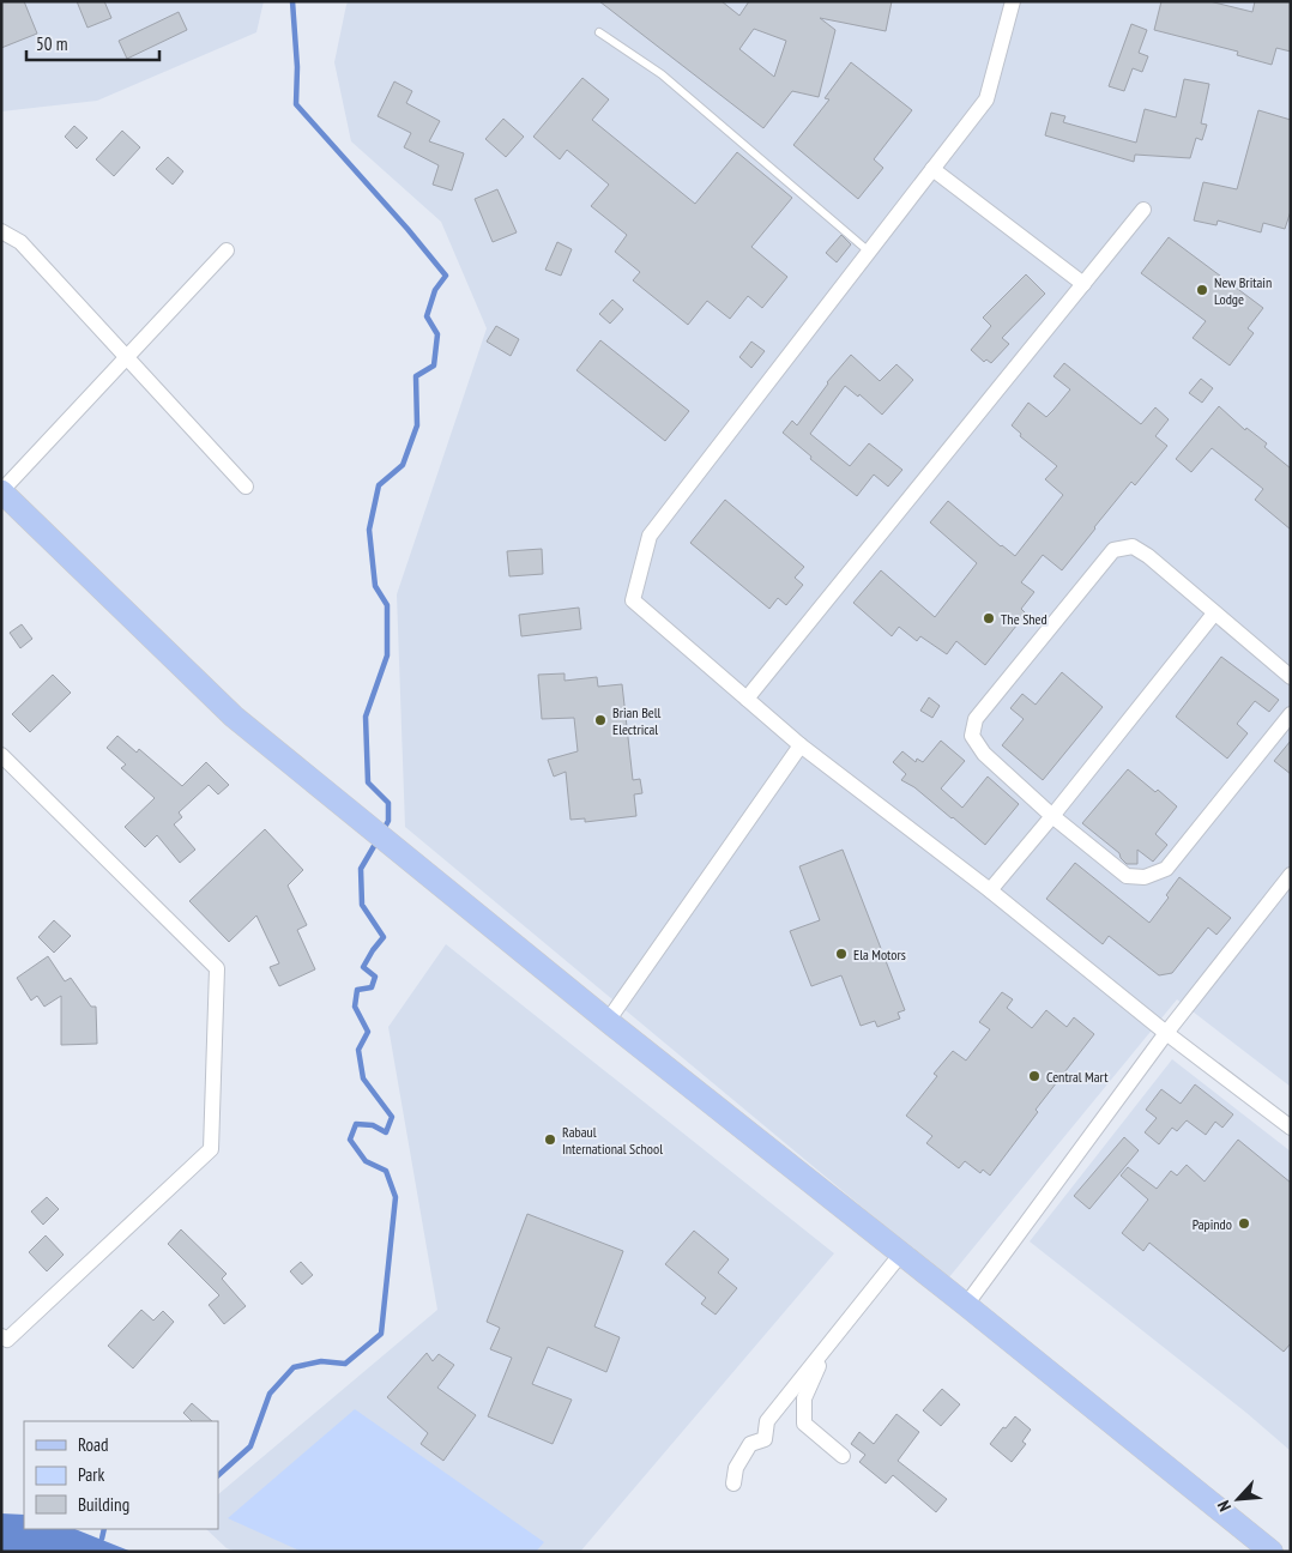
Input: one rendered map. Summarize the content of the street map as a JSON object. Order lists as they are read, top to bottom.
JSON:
{
  "places": [
    "New Britain Lodge",
    "The Shed",
    "Brian Bell Electrical",
    "Ela Motors",
    "Central Mart",
    "Rabaul International School",
    "Papindo"
  ],
  "legend": ["Road", "Park", "Building"],
  "scale_bar": "50 m",
  "north": "bottom left"
}
